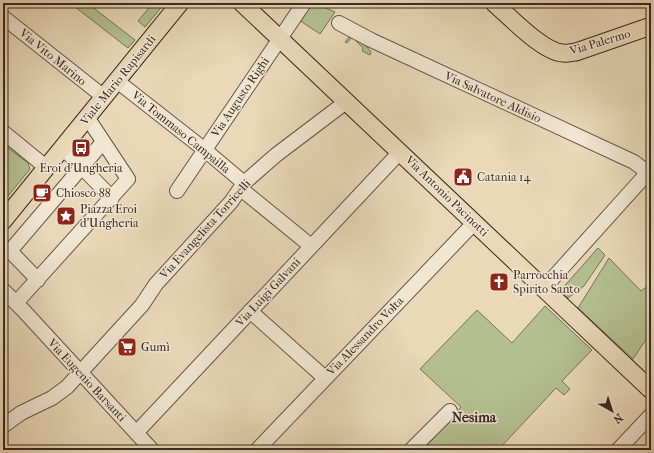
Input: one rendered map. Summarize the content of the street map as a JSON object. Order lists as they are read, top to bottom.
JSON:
{
  "streets": {
    "main road": ["Via Palermo", "Viale Mario Rapisardi", "Via Antonio Pacinotti"],
    "street": [
      "Via Vito Marino",
      "Via Augusto Righi",
      "Via Salvatore Aldisio",
      "Via Tommaso Campailla",
      "Via Evangelista Torricelli",
      "Via Luigi Galvani",
      "Via Alessandro Volta",
      "Via Eugenio Barsanti"
    ]
  },
  "crossings": [
    ["Via Vito Marino", "Viale Mario Rapisardi"],
    ["Viale Mario Rapisardi", "Via Tommaso Campailla"],
    ["Via Augusto Righi", "Via Tommaso Campailla"],
    ["Via Augusto Righi", "Via Antonio Pacinotti"],
    ["Via Tommaso Campailla", "Via Evangelista Torricelli"],
    ["Via Tommaso Campailla", "Via Luigi Galvani"],
    ["Via Antonio Pacinotti", "Via Evangelista Torricelli"],
    ["Via Antonio Pacinotti", "Via Luigi Galvani"],
    ["Via Antonio Pacinotti", "Via Alessandro Volta"],
    ["Via Evangelista Torricelli", "Via Eugenio Barsanti"],
    ["Via Luigi Galvani", "Via Eugenio Barsanti"]
  ],
  "districts": ["Nesima"],
  "places": {
    "bus stop": ["Eroi d'Ungheria"],
    "public building": ["Catania 14"],
    "cafe": ["Chiosco 88"],
    "place": ["Piazza Eroi d'Ungheria"],
    "church": ["Parrocchia Spirito Santo"],
    "supermarket": ["Gumì"]
  },
  "north": "bottom right"
}
